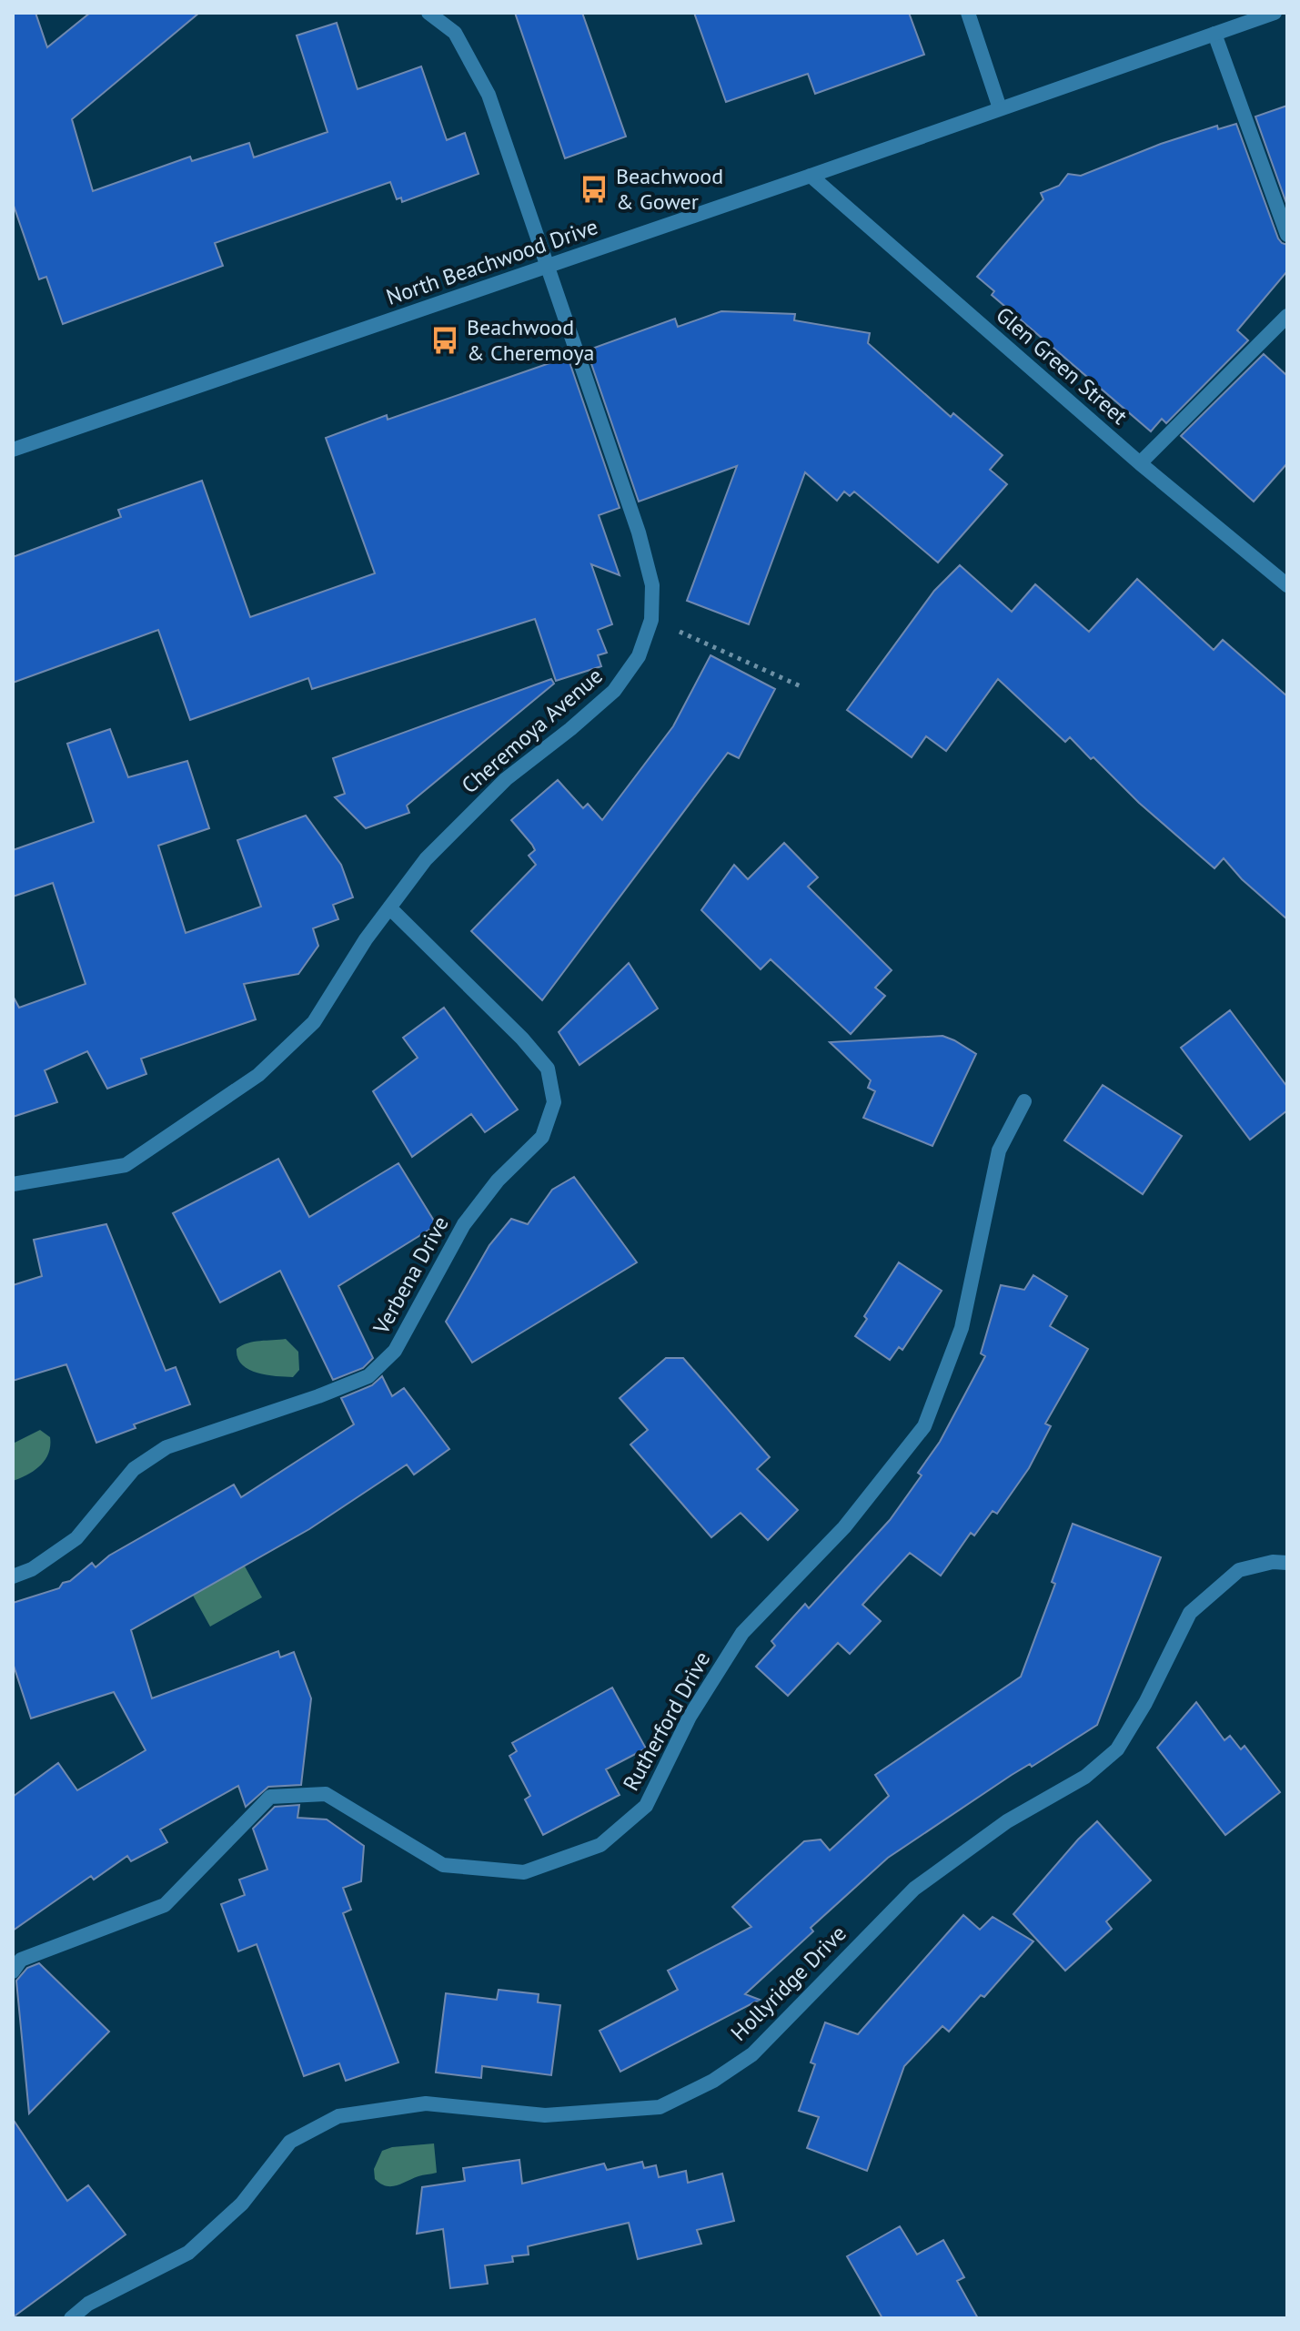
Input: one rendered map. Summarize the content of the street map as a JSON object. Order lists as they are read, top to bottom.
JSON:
{
  "streets": {
    "street": [
      "North Beachwood Drive",
      "Glen Green Street",
      "Cheremoya Avenue",
      "Verbena Drive",
      "Rutherford Drive",
      "Hollyridge Drive"
    ]
  },
  "crossings": [
    ["North Beachwood Drive", "Glen Green Street"],
    ["North Beachwood Drive", "Cheremoya Avenue"],
    ["Cheremoya Avenue", "Verbena Drive"]
  ],
  "places": {
    "bus stop": ["Beachwood & Gower", "Beachwood & Cheremoya"]
  }
}
